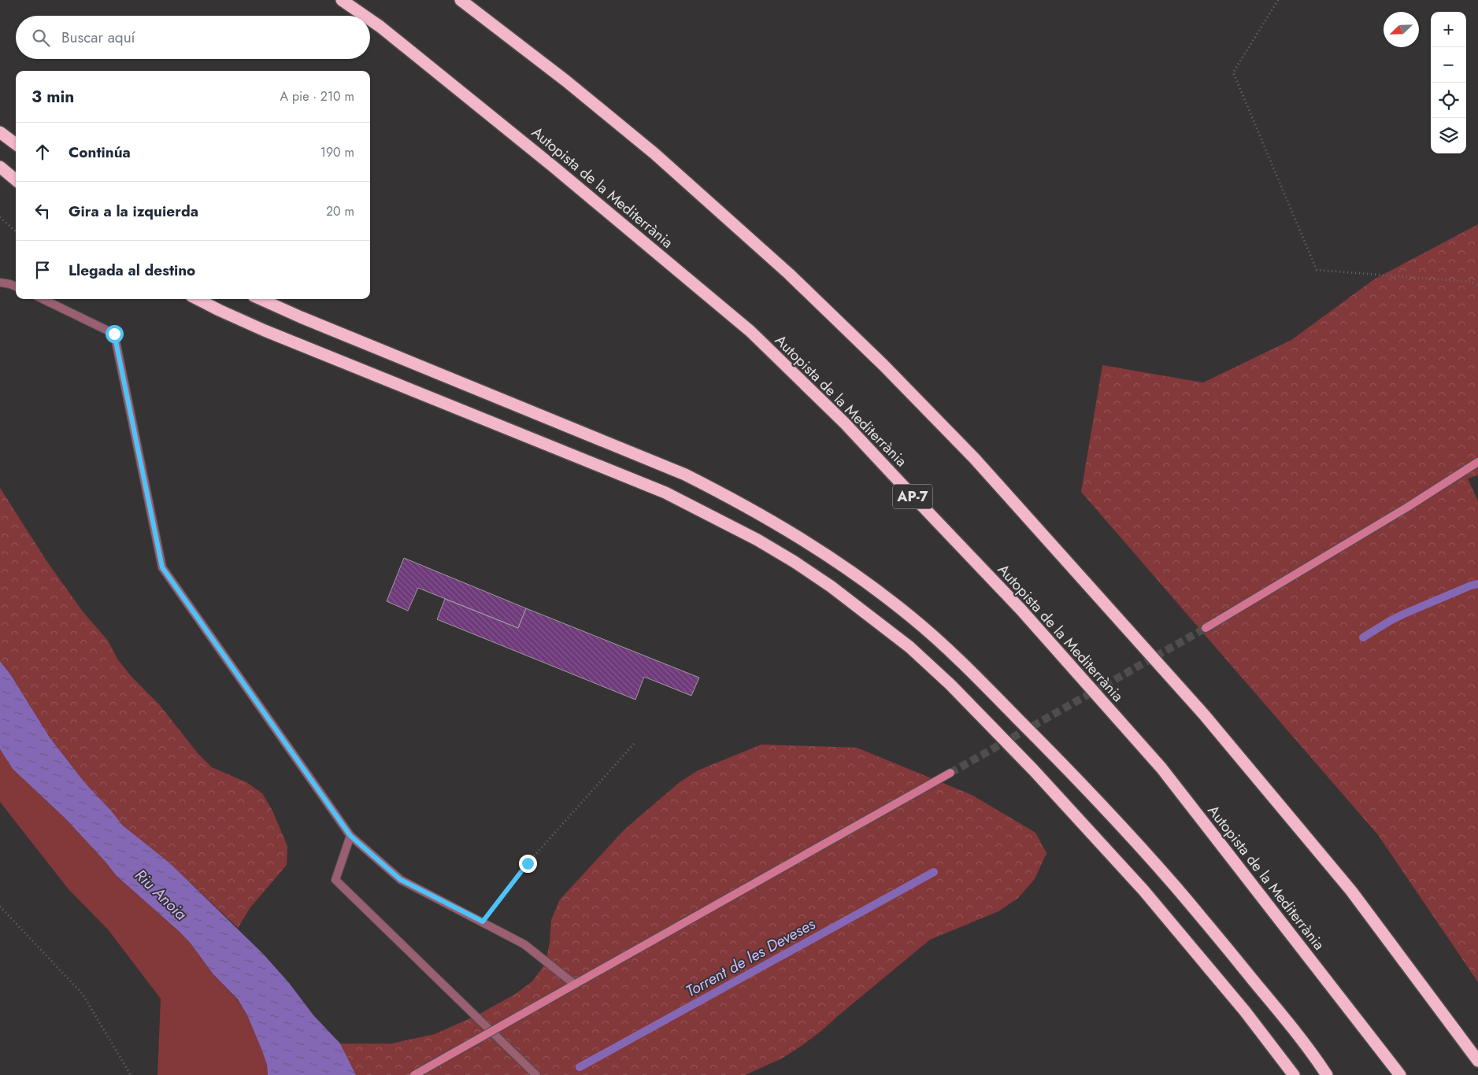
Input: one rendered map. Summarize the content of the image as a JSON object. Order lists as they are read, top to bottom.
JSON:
{
  "streets": {
    "highway": ["Autopista de la Mediterrània", "AP-7"]
  },
  "water": ["Riu Anoia", "Torrent de les Deveses"],
  "north": "bottom left",
  "page": {
    "map_buttons": ["+", "−"],
    "search": "Buscar aquí",
    "heading": ["3 min", "A pie · 210 m"],
    "list": [
      ["Continúa", "190 m"],
      ["Gira a la izquierda", "20 m"],
      "Llegada al destino"
    ]
  }
}
